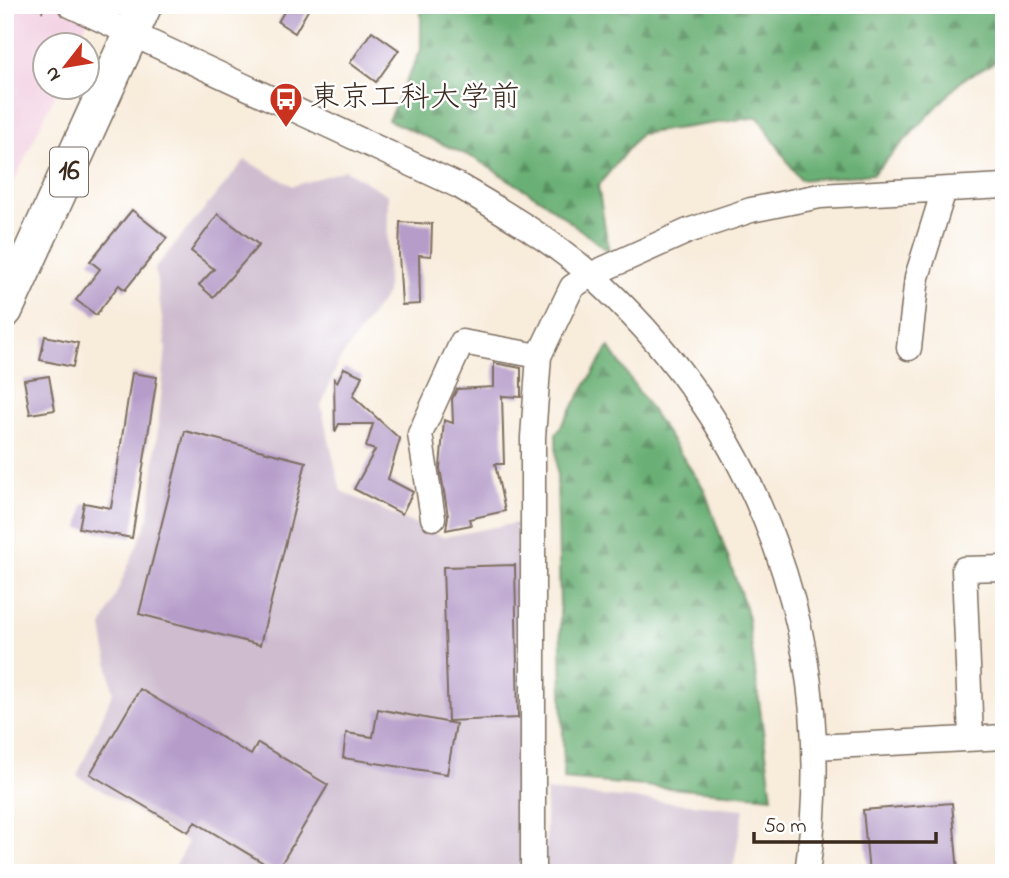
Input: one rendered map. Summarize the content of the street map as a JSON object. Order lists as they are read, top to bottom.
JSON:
{
  "streets": {
    "highway": ["16"]
  },
  "places": {
    "bus stop": ["東京工科大学前"]
  },
  "scale_bar": "50 m",
  "north": "bottom left"
}
